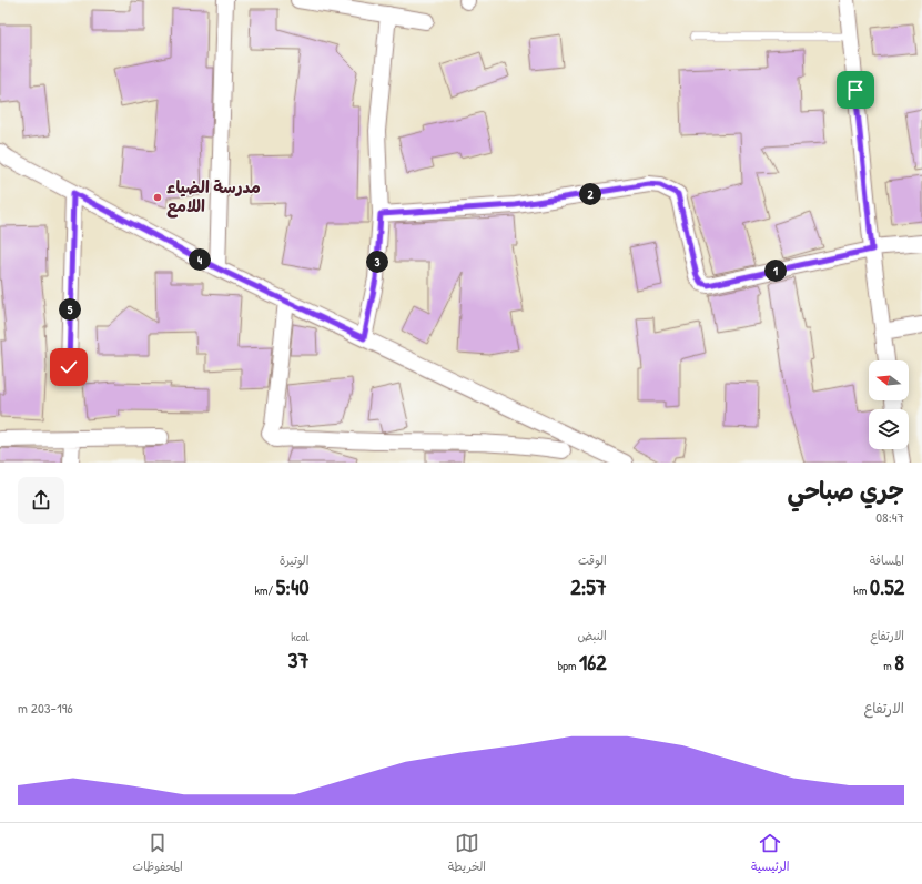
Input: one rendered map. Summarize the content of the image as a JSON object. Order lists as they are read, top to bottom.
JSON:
{
  "places": ["مدرسة الضياء اللامع"],
  "north": "left",
  "page": {
    "pins": [
      "2",
      "4",
      "3",
      "1",
      "5"
    ],
    "heading": ["جري صباحي", "08:47"],
    "stats": [
      ["المسافة", "0.52 km"],
      ["الوقت", "2:57"],
      ["الوتيرة", "5:40 /km"],
      ["الارتفاع", "8 m"],
      ["النبض", "162 bpm"],
      ["kcal", "37"]
    ],
    "chart": ["الارتفاع", "196–203 m"],
    "tabs": ["الرئيسية", "الخريطة", "المحفوظات"]
  }
}
